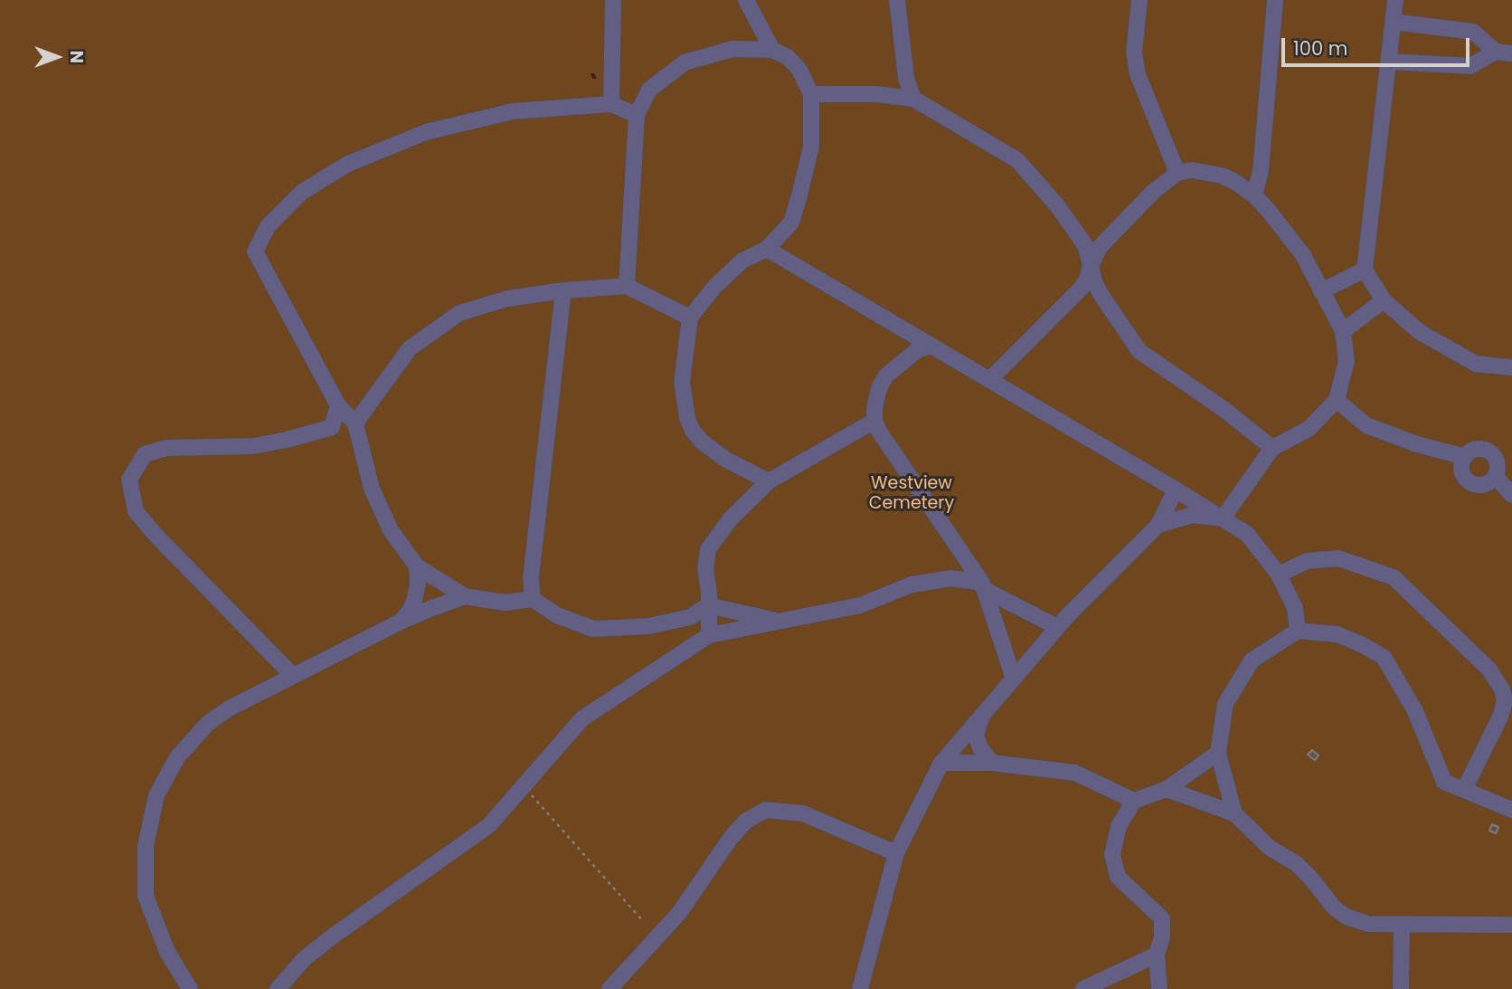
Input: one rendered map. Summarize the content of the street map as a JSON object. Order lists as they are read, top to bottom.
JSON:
{
  "parks": ["Westview Cemetery"],
  "scale_bar": "100 m",
  "north": "right"
}
